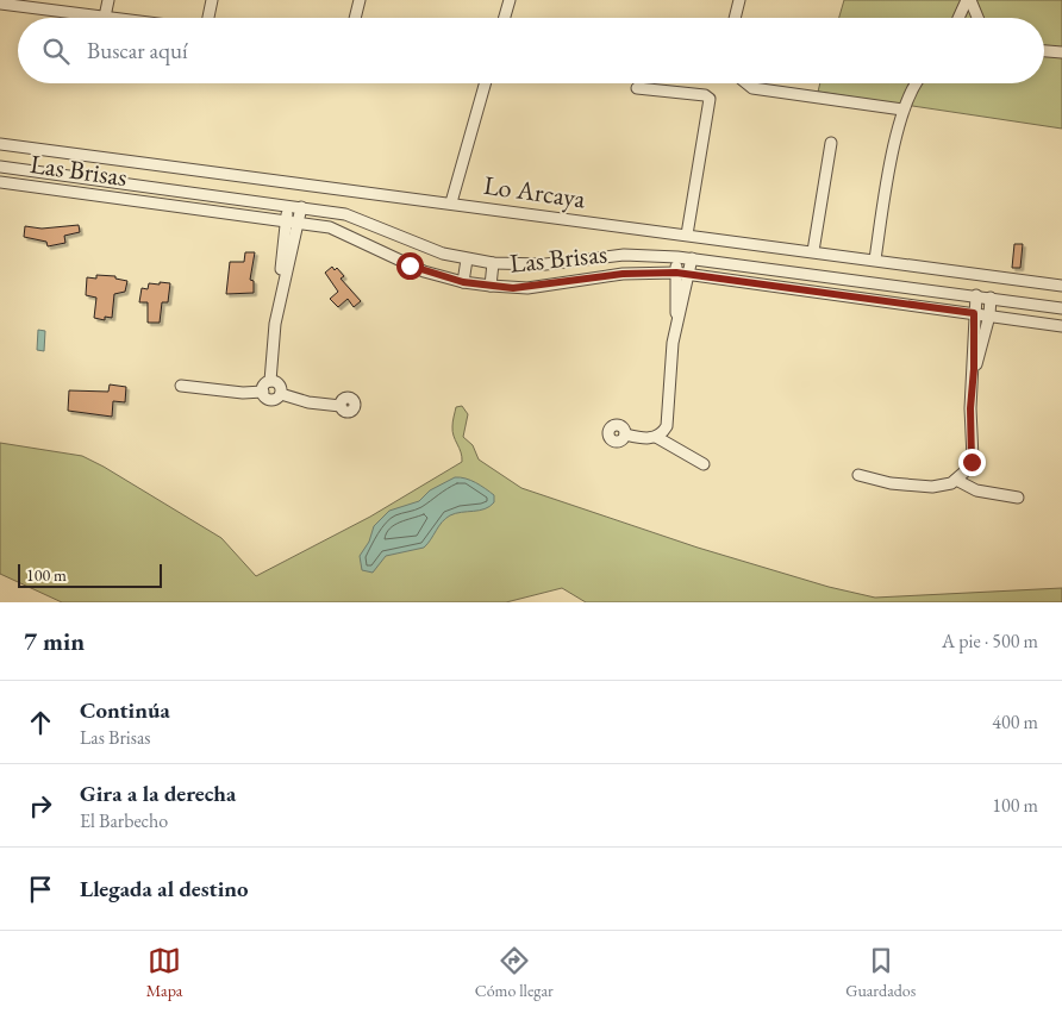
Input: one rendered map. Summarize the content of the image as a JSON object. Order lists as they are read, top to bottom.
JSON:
{
  "streets": {
    "street": ["Las Brisas", "Lo Arcaya"]
  },
  "scale_bar": "100 m",
  "page": {
    "search": "Buscar aquí",
    "scale": "100 m",
    "heading": ["7 min", "A pie · 500 m"],
    "list": [
      ["Continúa", "Las Brisas", "400 m"],
      ["Gira a la derecha", "El Barbecho", "100 m"],
      "Llegada al destino"
    ],
    "nav": ["Mapa", "Cómo llegar", "Guardados"]
  }
}
